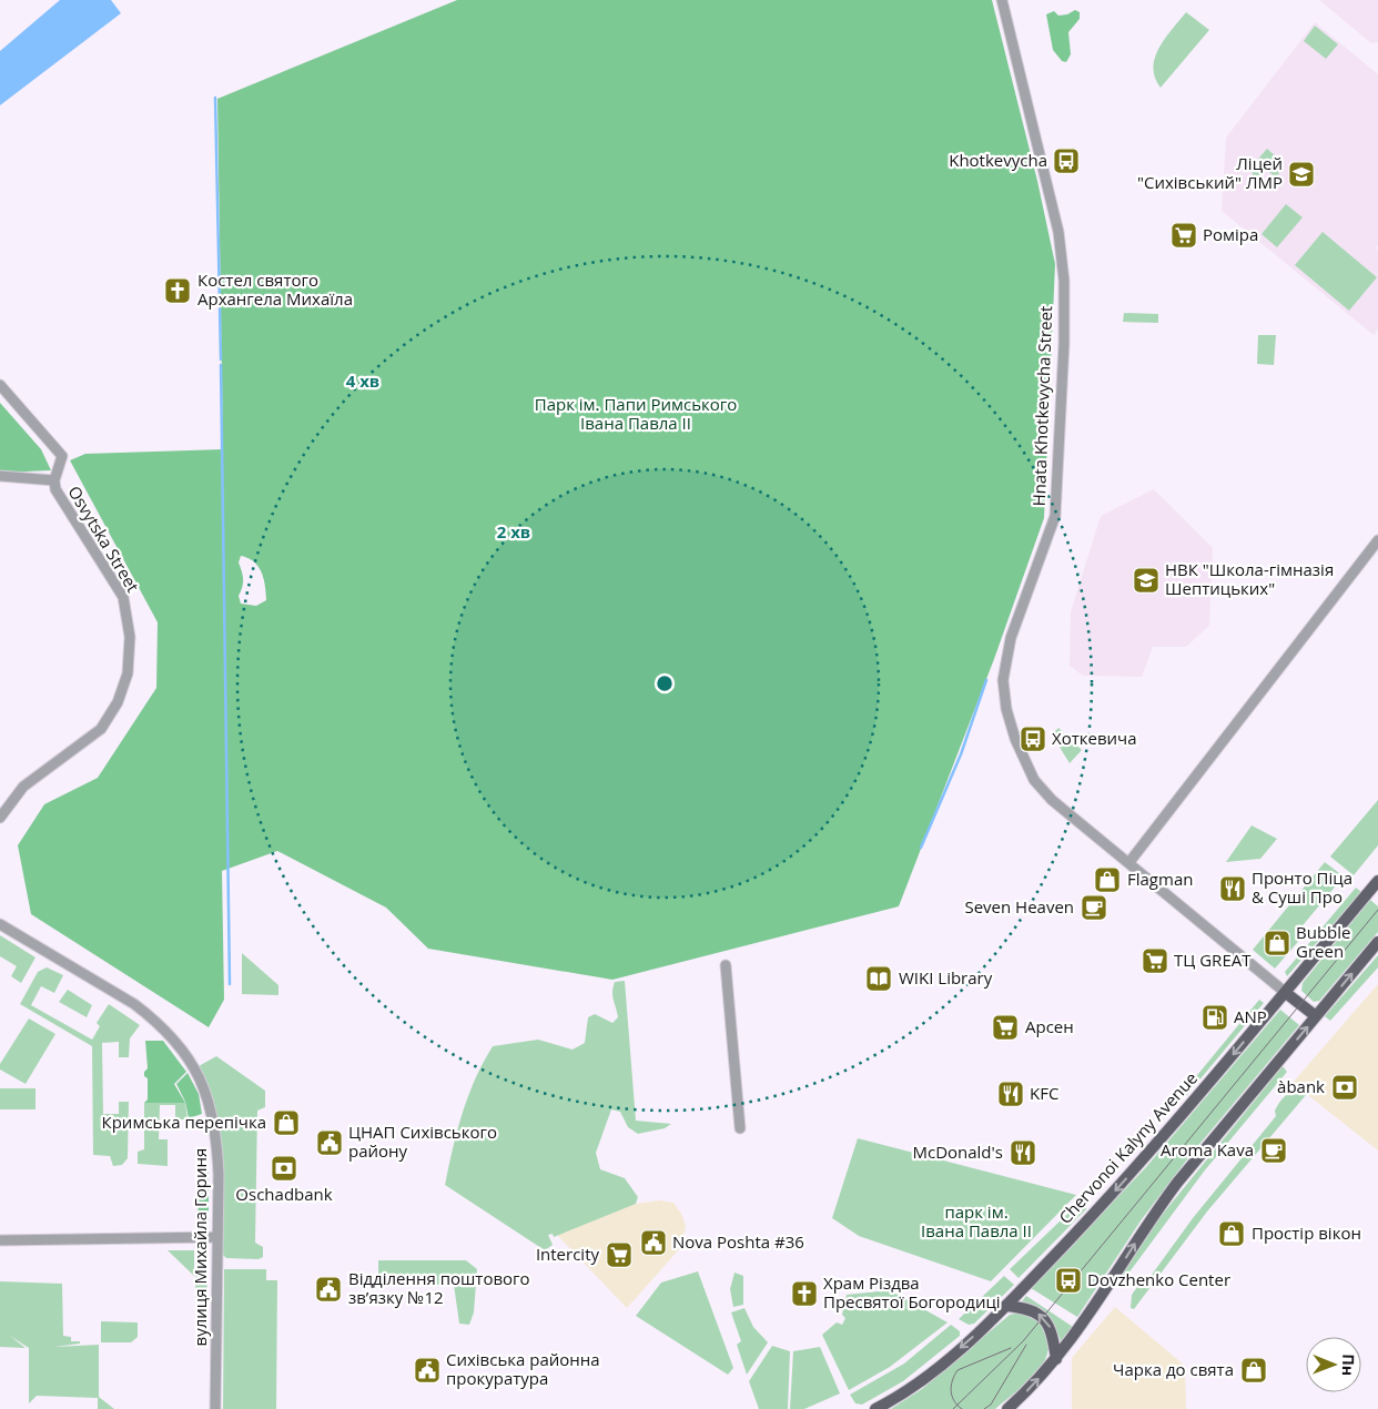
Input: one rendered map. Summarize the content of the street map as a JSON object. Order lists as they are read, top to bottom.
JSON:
{
  "streets": {
    "main road": ["Hnata Khotkevycha Street", "Chervonoi Kalyny Avenue"],
    "street": ["Osvytska Street", "вулиця Михайла Гориня"]
  },
  "crossings": [
    ["Hnata Khotkevycha Street", "Chervonoi Kalyny Avenue"]
  ],
  "parks": ["Парк ім. Папи Римського Івана Павла ІІ", "парк ім. Івана Павла II"],
  "places": {
    "bus stop": ["Khotkevycha", "Хоткевича", "Dovzhenko Center"],
    "school or university": ["Ліцей \"Сихівський\" ЛМР", "НВК \"Школа-гімназія Шептицьких\""],
    "supermarket": [
      "Роміра",
      "ТЦ GREAT",
      "Арсен",
      "Intercity"
    ],
    "church": ["Костел святого Архангела Михаїла", "Храм Різдва Пресвятої Богородиці"],
    "shop": [
      "Flagman",
      "Bubble Green",
      "Кримська перепічка",
      "Простір вікон",
      "Чарка до свята"
    ],
    "restaurant": ["Пронто Піца & Суші Про", "KFC", "McDonald's"],
    "cafe": ["Seven Heaven", "Aroma Kava"],
    "library": ["WIKI Library"],
    "fuel station": ["ANP"],
    "bank": ["àbank", "Oschadbank"],
    "public building": [
      "ЦНАП Сихівського району",
      "Nova Poshta #36",
      "Відділення поштового зв’язку №12",
      "Сихівська районна прокуратура"
    ]
  },
  "north": "right",
  "rings": ["4 хв", "2 хв"]
}
